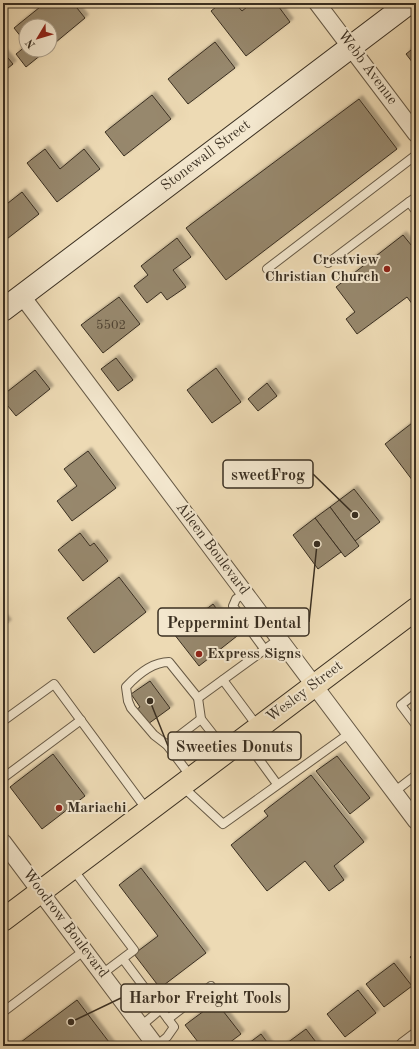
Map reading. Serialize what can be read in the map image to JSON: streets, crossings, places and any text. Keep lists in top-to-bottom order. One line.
{"streets":{"main road":["Wesley Street"],"street":["Webb Avenue","Stonewall Street","Aileen Boulevard","Woodrow Boulevard"]},"crossings":[["Webb Avenue","Stonewall Street"],["Stonewall Street","Aileen Boulevard"],["Aileen Boulevard","Wesley Street"],["Wesley Street","Woodrow Boulevard"]],"places":["Crestview Christian Church","sweetFrog","Peppermint Dental","Express Signs","Sweeties Donuts","Mariachi","Harbor Freight Tools"],"house_numbers":["5502"],"north":"bottom left"}
